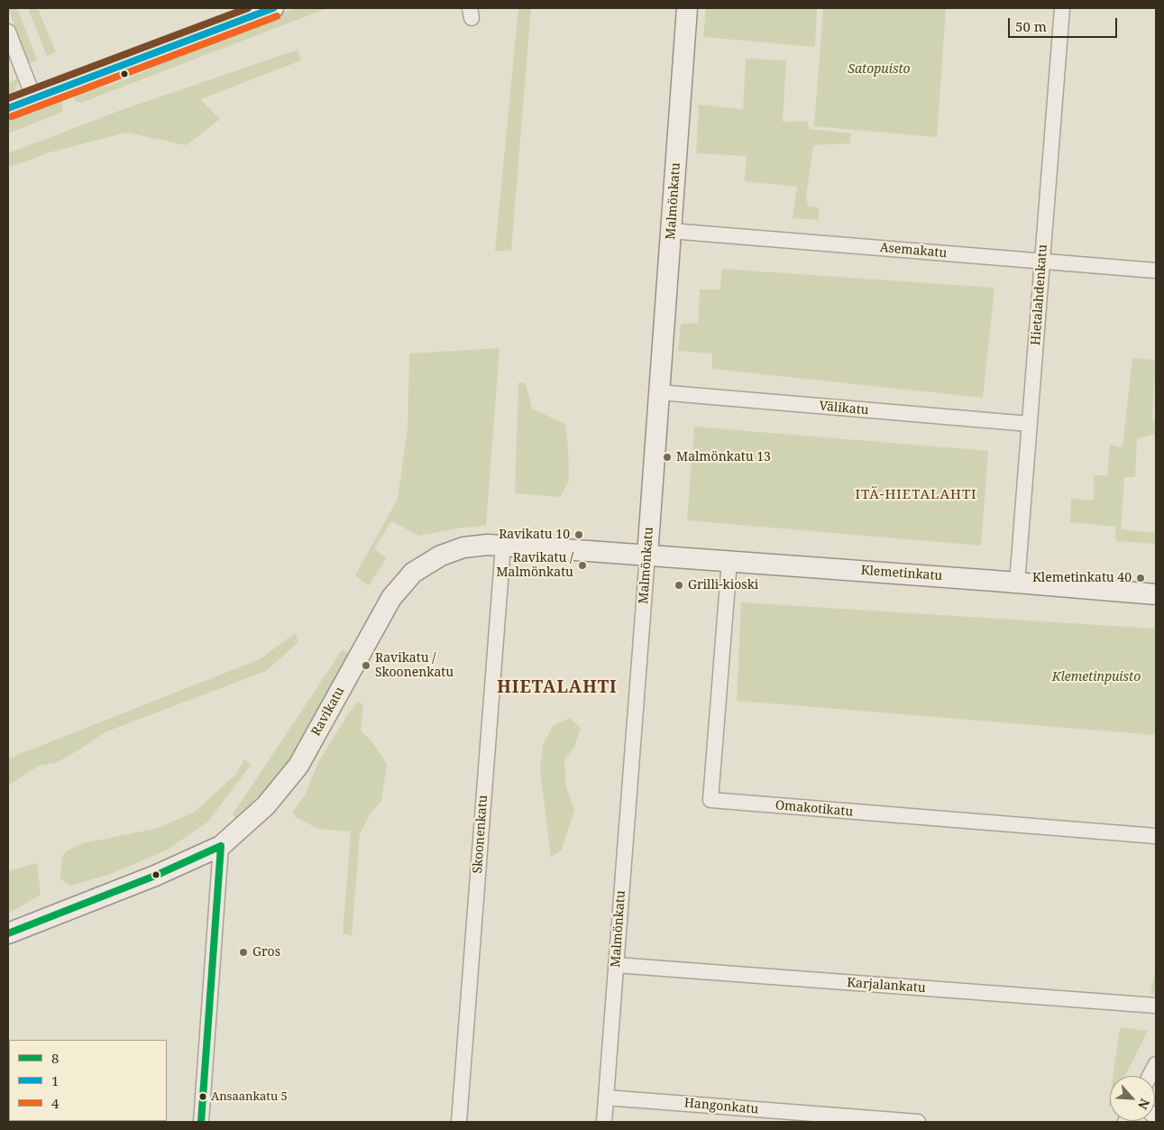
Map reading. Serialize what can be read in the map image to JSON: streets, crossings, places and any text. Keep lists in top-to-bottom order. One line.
{"streets":{"street":["Malmönkatu","Asemakatu","Hietalahdenkatu","Välikatu","Klemetinkatu","Ravikatu","Omakotikatu","Skoonenkatu","Karjalankatu","Hangonkatu"]},"crossings":[["Malmönkatu","Asemakatu"],["Malmönkatu","Välikatu"],["Malmönkatu","Klemetinkatu"],["Malmönkatu","Ravikatu"],["Malmönkatu","Karjalankatu"],["Malmönkatu","Hangonkatu"],["Asemakatu","Hietalahdenkatu"],["Hietalahdenkatu","Välikatu"],["Hietalahdenkatu","Klemetinkatu"],["Klemetinkatu","Ravikatu"],["Klemetinkatu","Omakotikatu"],["Ravikatu","Skoonenkatu"]],"districts":["ITÄ-HIETALAHTI","HIETALAHTI"],"parks":["Satopuisto","Klemetinpuisto"],"places":["Malmönkatu 13","Ravikatu 10","Ravikatu / Malmönkatu","Klemetinkatu 40","Grilli-kioski","Ravikatu / Skoonenkatu","Gros","Ansaankatu 5"],"lines":["transit line 1","transit line 4","transit line 8"],"legend":["8","1","4"],"scale_bar":"50 m","north":"bottom right"}
